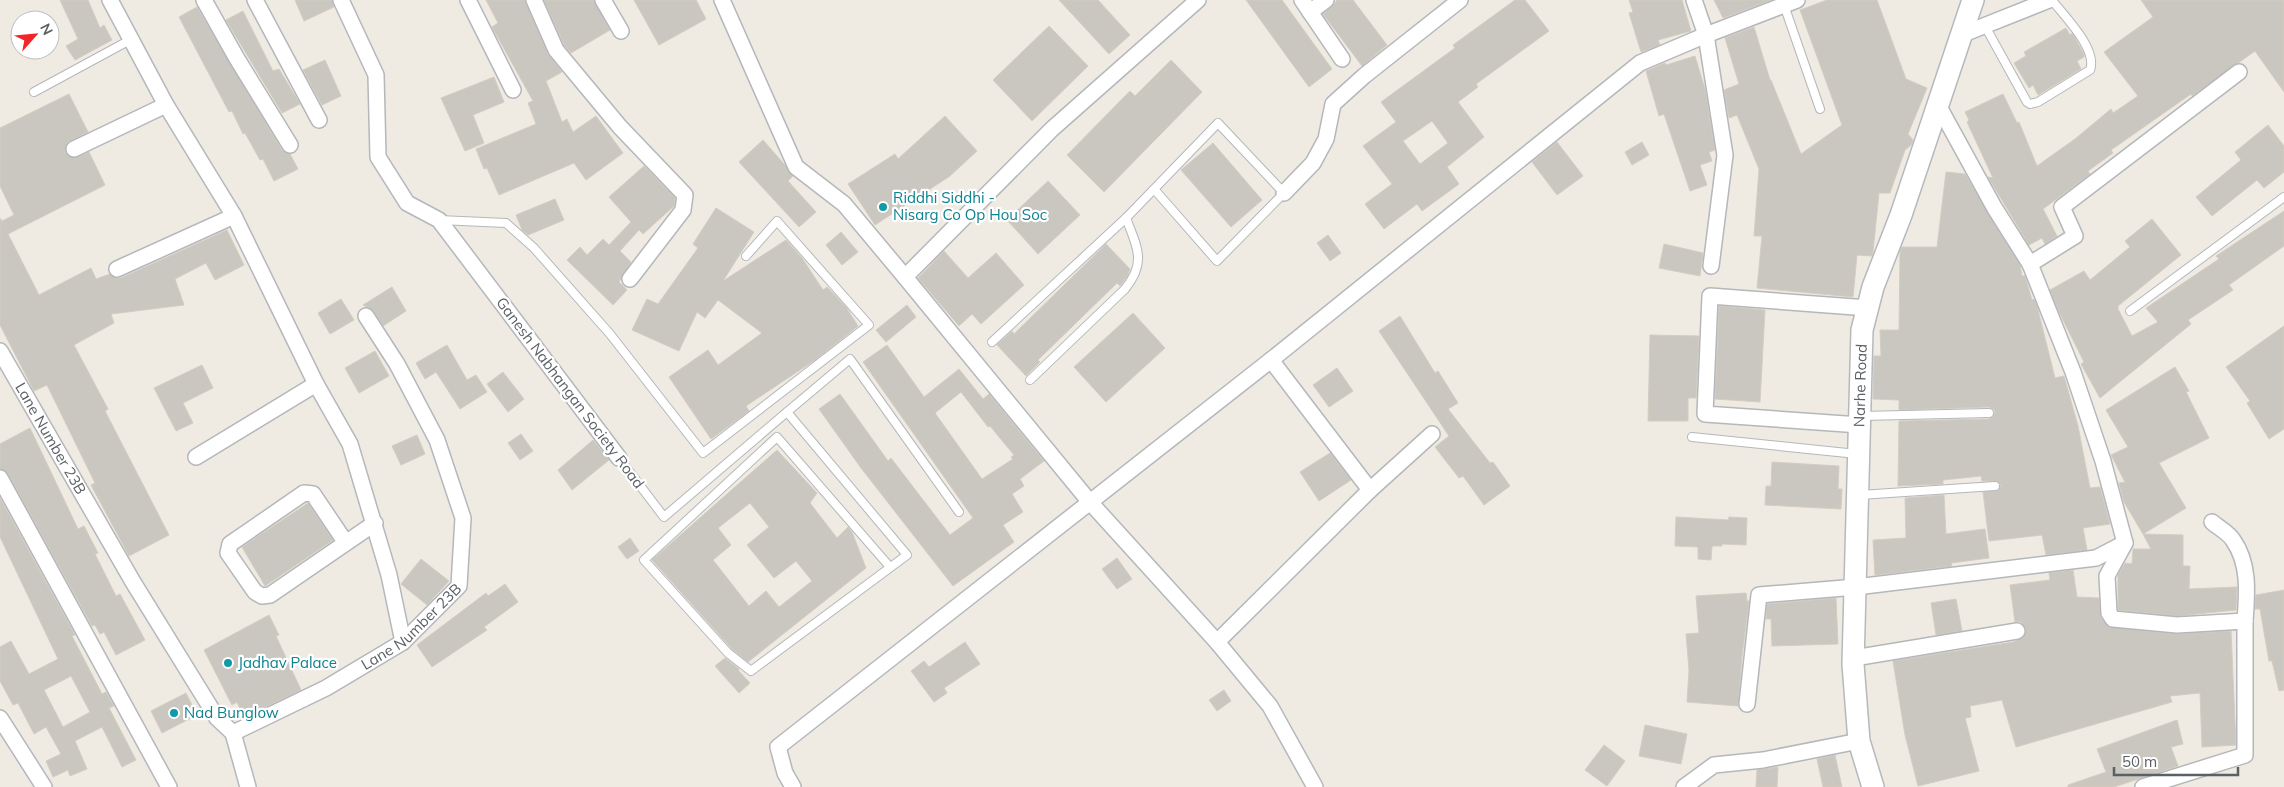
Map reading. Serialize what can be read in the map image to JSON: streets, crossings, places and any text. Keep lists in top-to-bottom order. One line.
{"streets":{"street":["Narhe Road","Ganesh Nabhangan Society Road","Lane Number 23B"]},"places":["Riddhi Siddhi - Nisarg Co Op Hou Soc","Jadhav Palace","Nad Bunglow"],"scale_bar":"50 m","north":"top right"}
